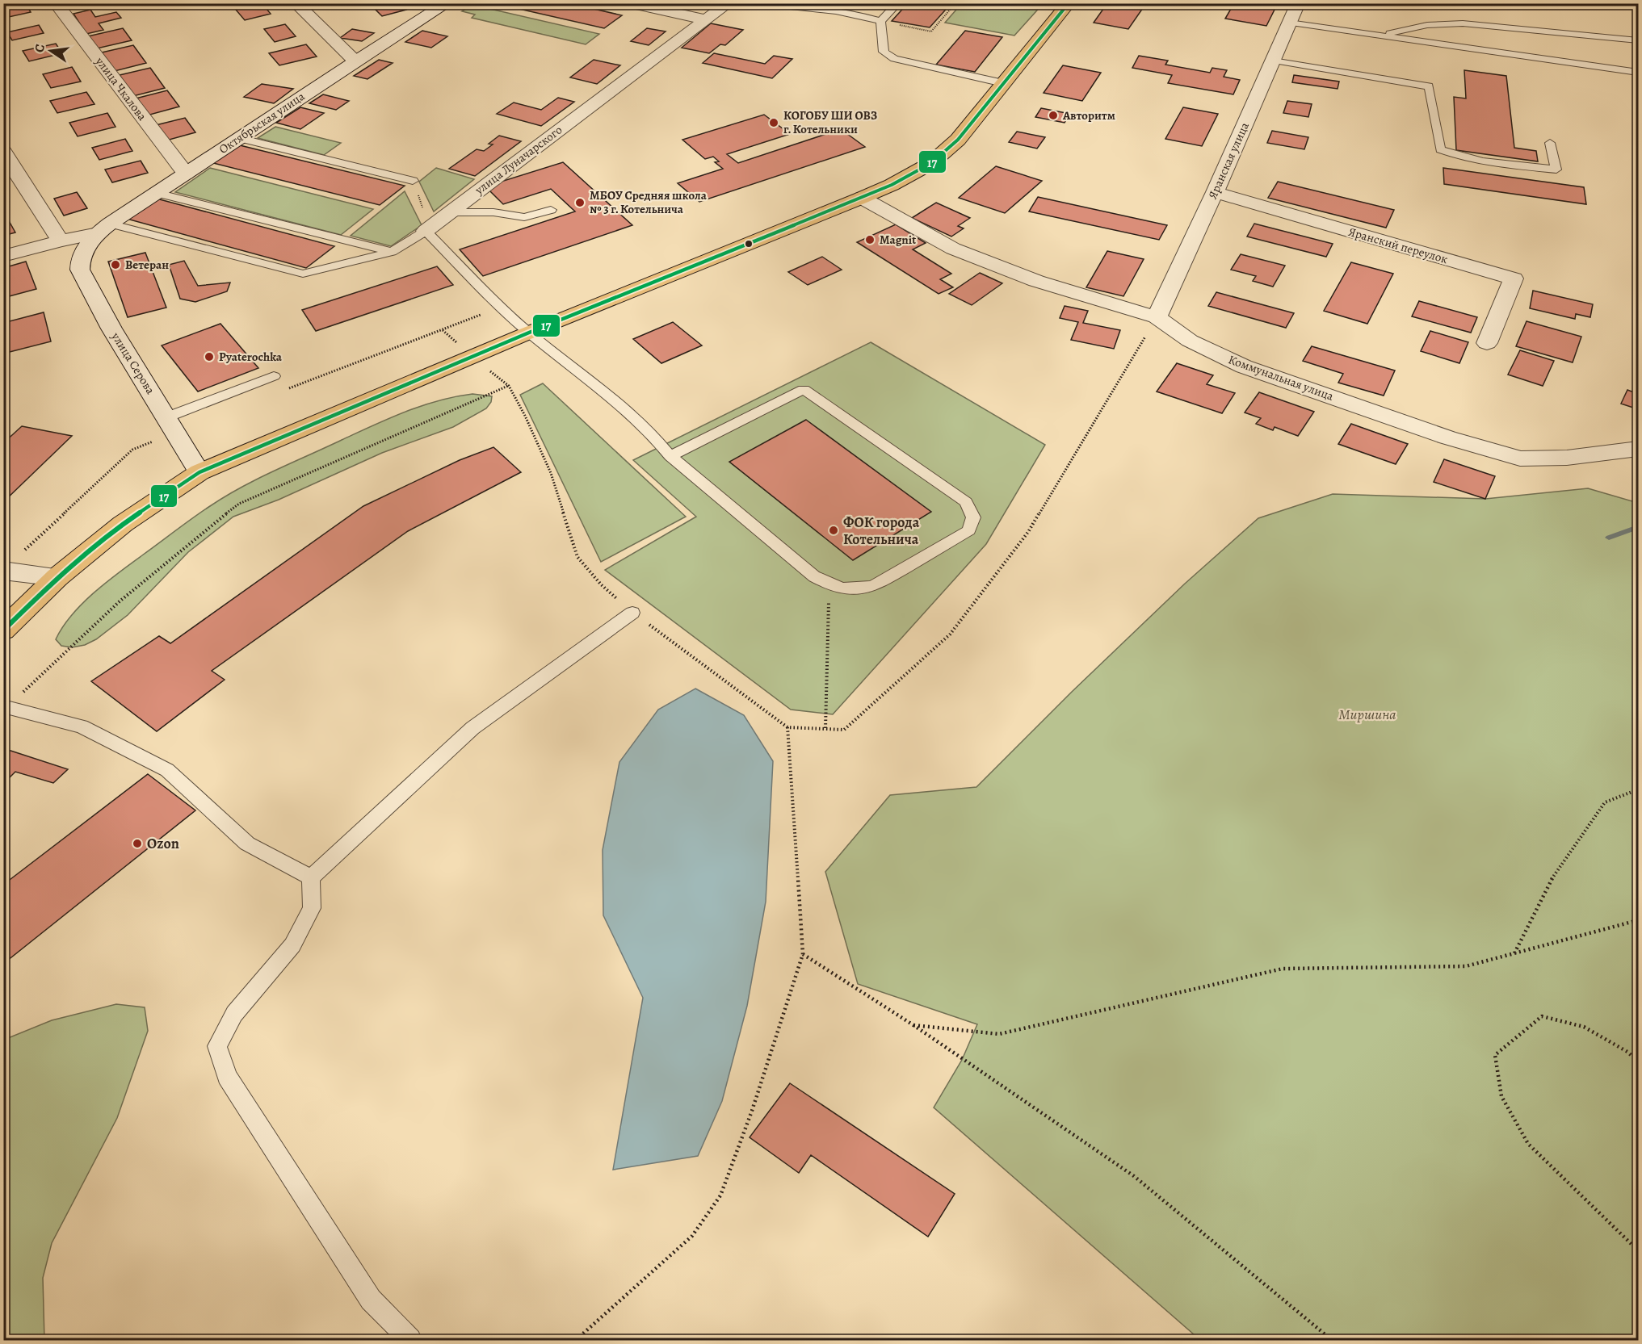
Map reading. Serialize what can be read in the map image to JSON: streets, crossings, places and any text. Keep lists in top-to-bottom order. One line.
{"streets":{"street":["улица Чкалова","Октябрьская улица","улица Луначарского","Яранская улица","Яранский переулок","улица Серова","Коммунальная улица"]},"crossings":[["улица Чкалова","Октябрьская улица"],["Октябрьская улица","улица Серова"],["Яранская улица","Яранский переулок"],["Яранская улица","Коммунальная улица"]],"parks":["Миршина"],"places":["Авторитм","КОГОБУ ШИ ОВЗ г. Котельники","МБОУ Средняя школа № 3 г. Котельнича","Magnit","Ветеран","Pyaterochka","ФОК города Котельнича","Ozon"],"lines":["transit line 17"],"north":"left"}
